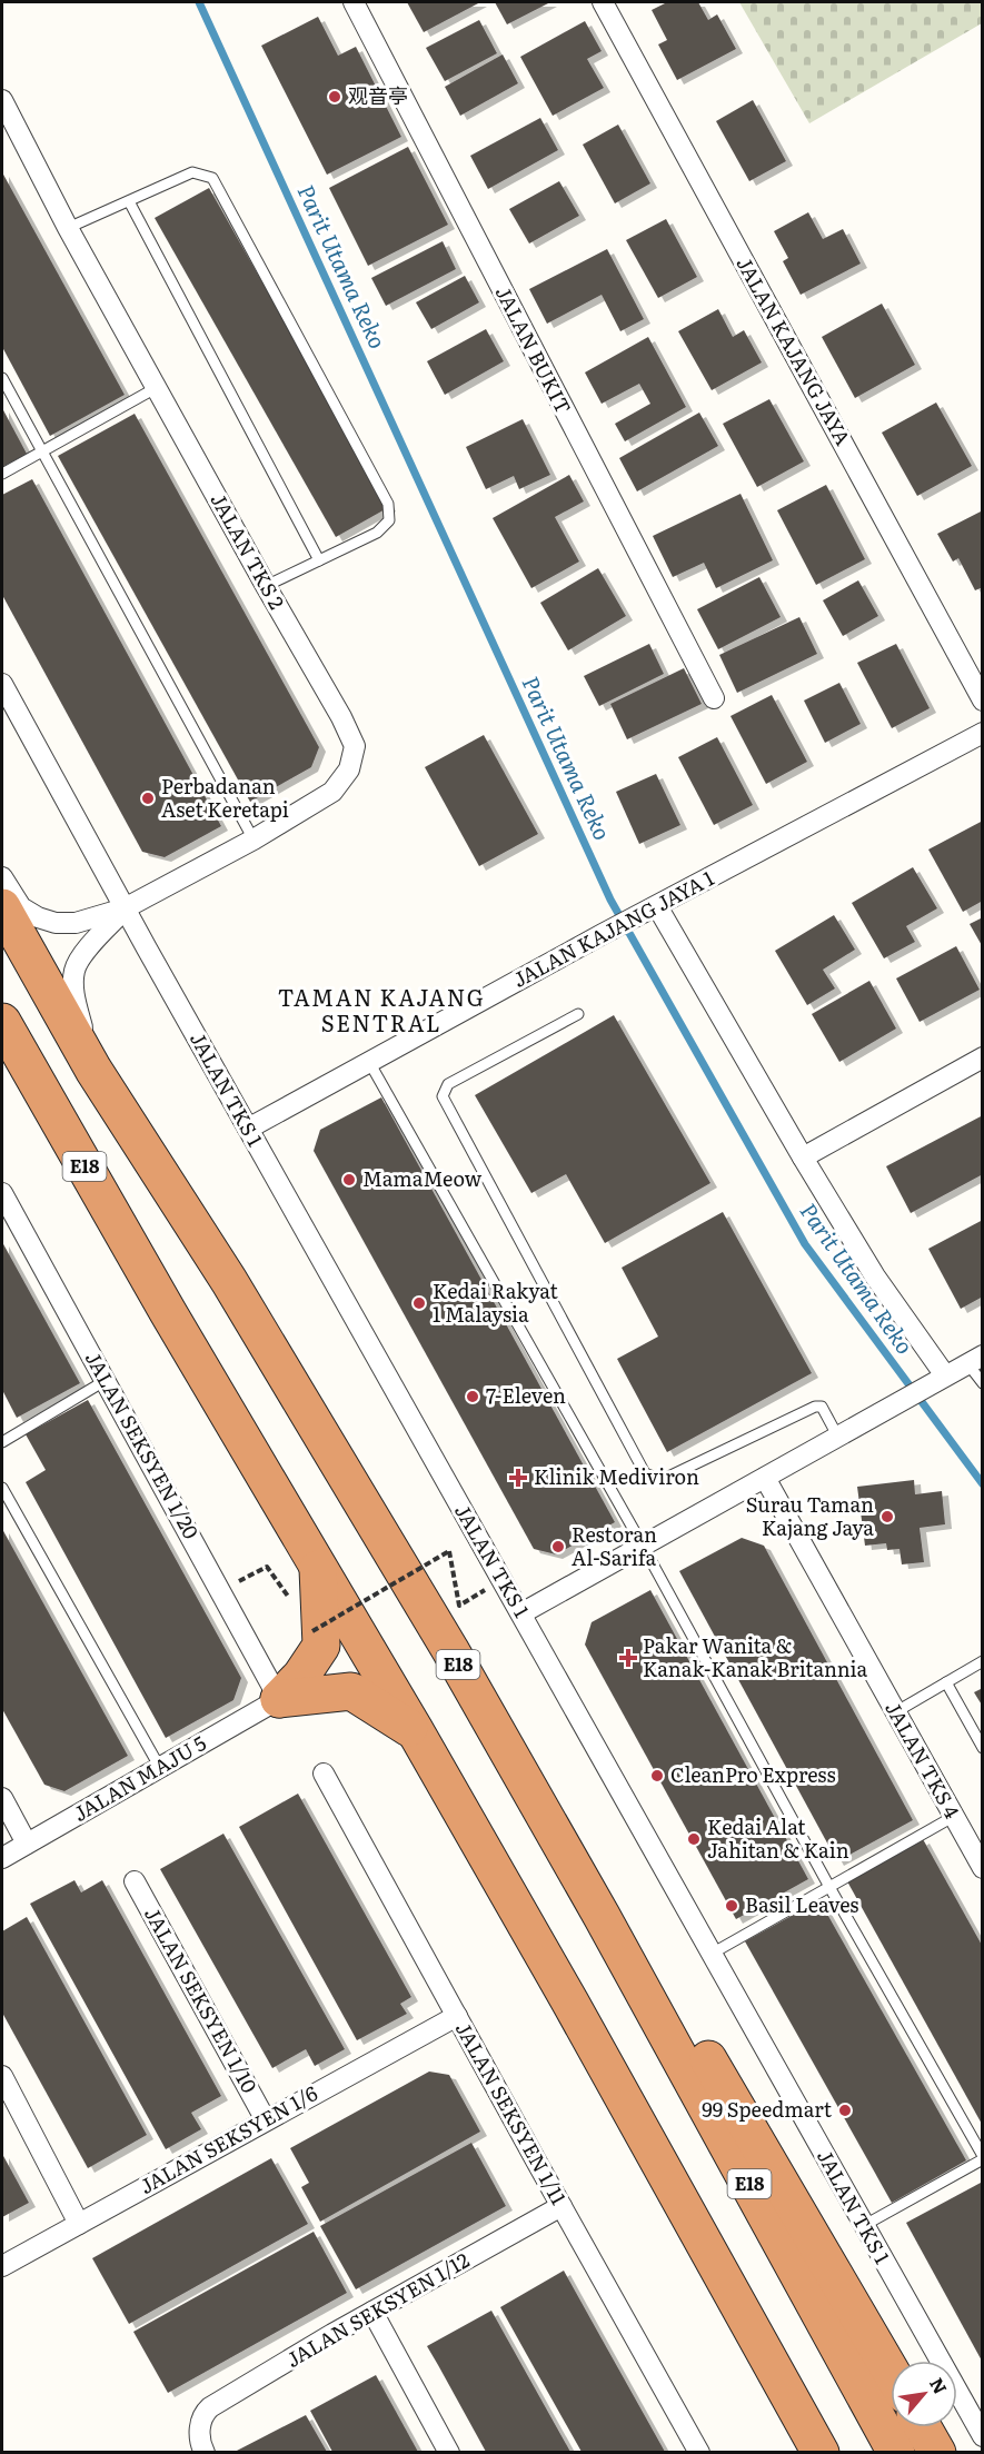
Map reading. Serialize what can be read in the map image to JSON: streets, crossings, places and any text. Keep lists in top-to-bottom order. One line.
{"streets":{"highway":["E18"],"street":["JALAN BUKIT","JALAN KAJANG JAYA","JALAN TKS 2","JALAN KAJANG JAYA 1","JALAN TKS 1","JALAN SEKSYEN 1/20","JALAN TKS 4","JALAN MAJU 5","JALAN SEKSYEN 1/10","JALAN SEKSYEN 1/11","JALAN SEKSYEN 1/6","JALAN SEKSYEN 1/12"]},"crossings":[["JALAN TKS 2","JALAN TKS 1"],["JALAN TKS 2","E18"],["JALAN KAJANG JAYA 1","JALAN TKS 1"],["JALAN SEKSYEN 1/20","JALAN MAJU 5"],["JALAN SEKSYEN 1/10","JALAN SEKSYEN 1/6"],["JALAN SEKSYEN 1/11","JALAN SEKSYEN 1/6"],["JALAN SEKSYEN 1/11","JALAN SEKSYEN 1/12"]],"districts":["TAMAN KAJANG SENTRAL"],"water":["Parit Utama Reko"],"places":{"other":["观音亭","Perbadanan Aset Keretapi","MamaMeow","Kedai Rakyat 1 Malaysia","7-Eleven","Surau Taman Kajang Jaya","Restoran Al-Sarifa","CleanPro Express","Kedai Alat Jahitan & Kain","Basil Leaves","99 Speedmart"],"health":["Klinik Mediviron","Pakar Wanita & Kanak-Kanak Britannia"]},"north":"top right"}
